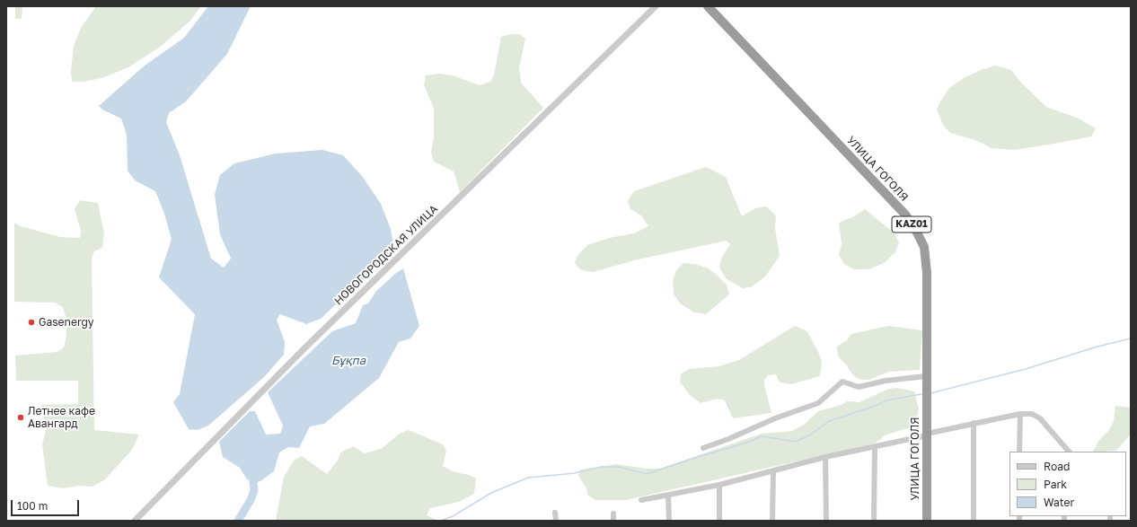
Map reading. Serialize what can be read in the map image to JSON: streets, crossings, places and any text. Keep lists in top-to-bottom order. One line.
{"streets":{"highway":["УЛИЦА ГОГОЛЯ","KАZ01"],"street":["НОВОГОРОДСКАЯ УЛИЦА"]},"water":["Бұқпа"],"places":["Gasenergy","Летнее кафе Авангард"],"legend":["Road","Park","Water"],"scale_bar":"100 m"}
